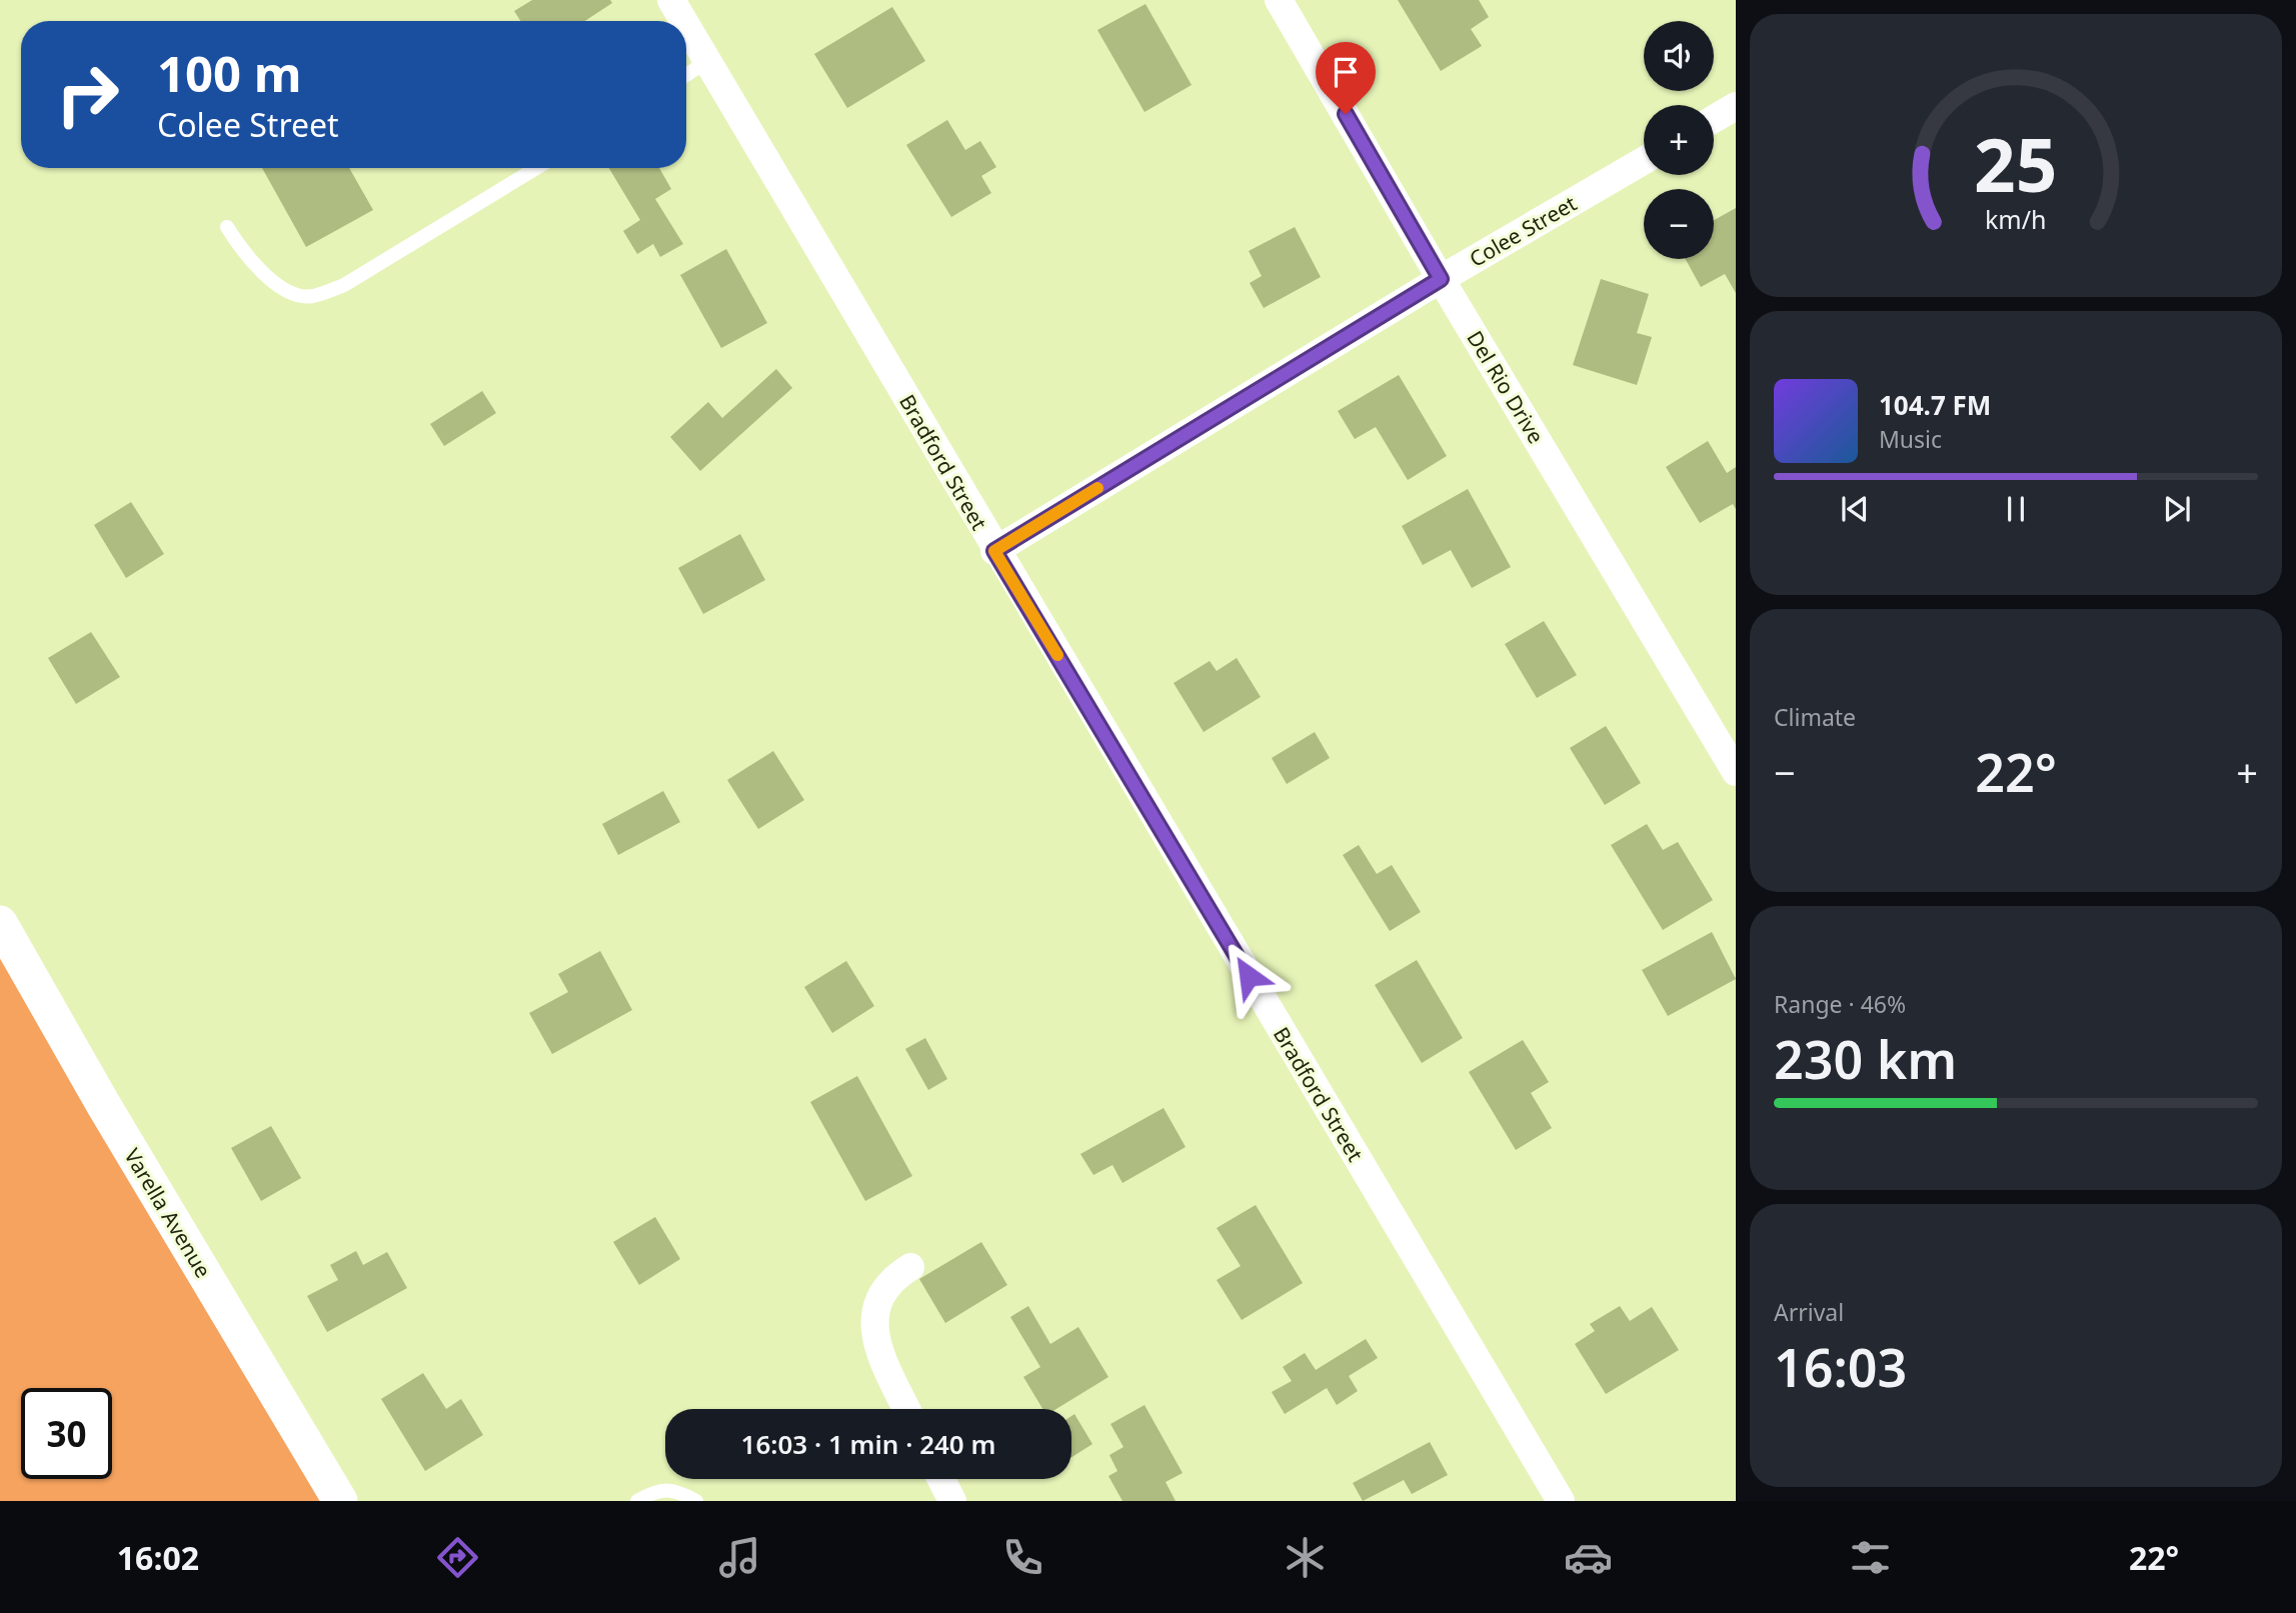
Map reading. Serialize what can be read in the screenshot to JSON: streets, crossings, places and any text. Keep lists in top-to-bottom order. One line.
{"streets":{"street":["Colee Street","Del Rio Drive","Bradford Street","Varella Avenue"]},"crossings":[["Colee Street","Del Rio Drive"],["Colee Street","Bradford Street"]],"page":{"map_buttons":["+","−"],"turn":["100 m","Colee Street"],"song":["104.7 FM","Music"],"tile":["Climate",["Range · 46%","230 km"],["Arrival","16:03"]],"heat":["−","22°","+"],"limit":"30","trip":"16:03 · 1 min · 240 m","tabs":["16:02","22°"],"gauge":["25","km/h"]}}
